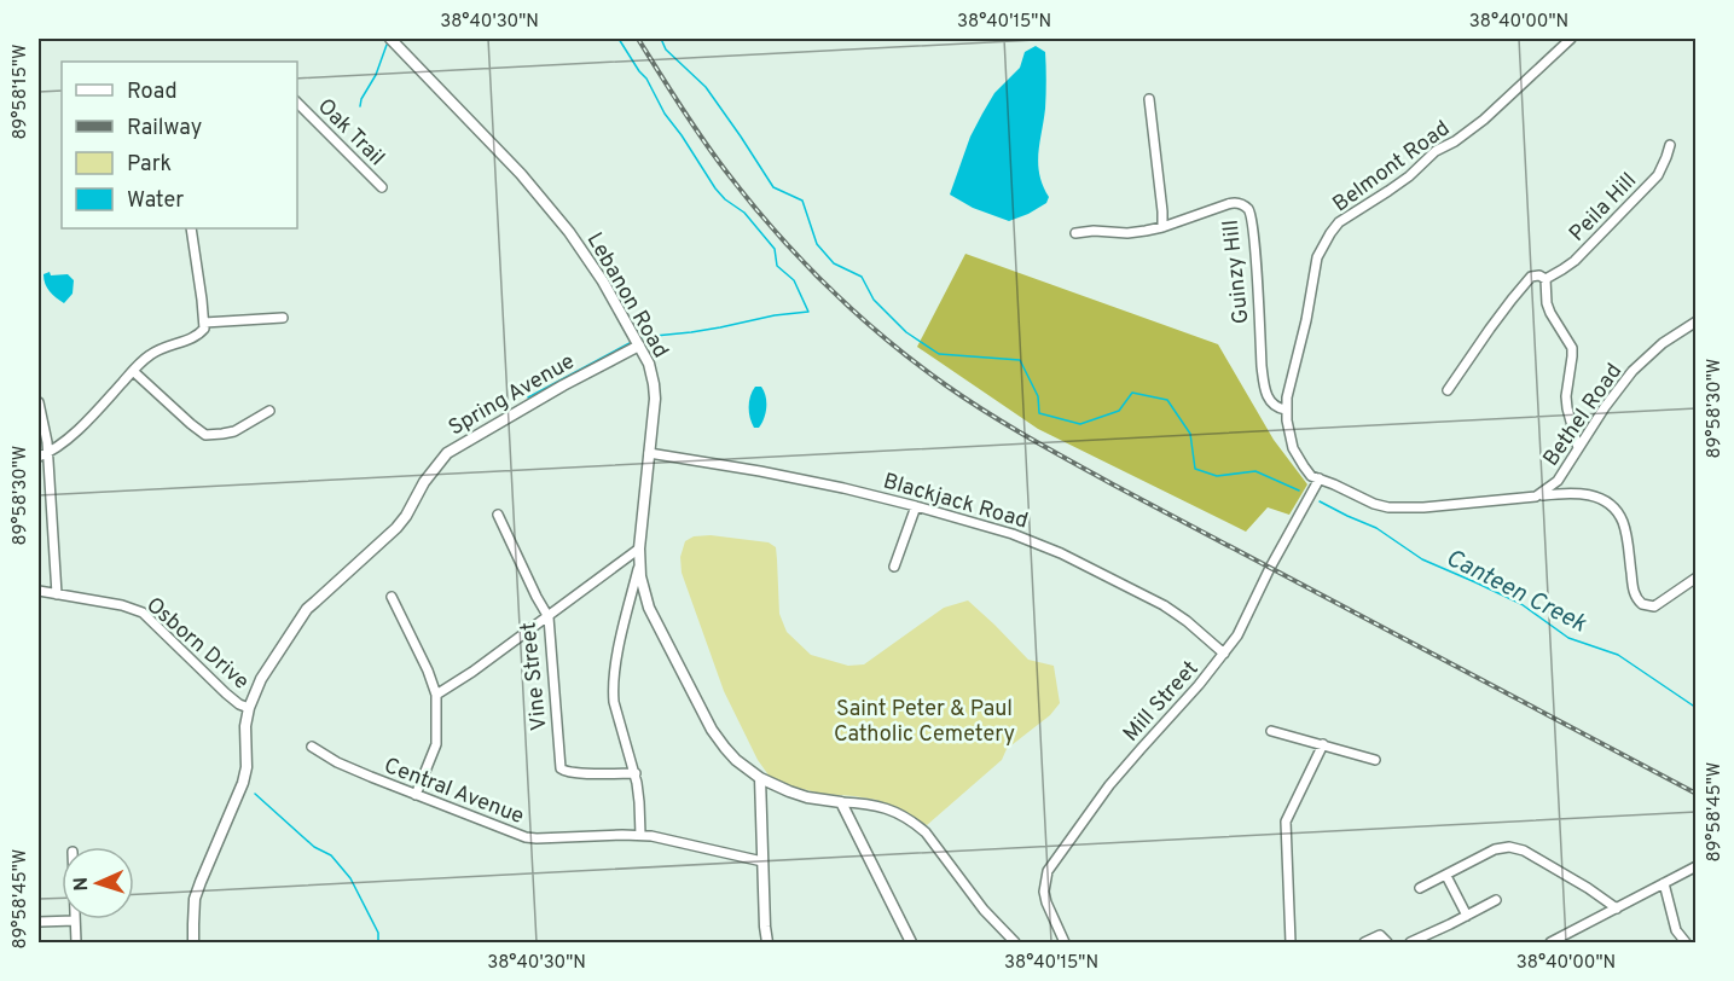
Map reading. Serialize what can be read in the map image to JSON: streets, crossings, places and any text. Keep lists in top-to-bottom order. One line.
{"streets":{"street":["Oak Trail","Belmont Road","Peila Hill","Guinzy Hill","Lebanon Road","Spring Avenue","Bethel Road","Blackjack Road","Osborn Drive","Vine Street","Mill Street","Central Avenue"]},"crossings":[["Belmont Road","Guinzy Hill"],["Belmont Road","Mill Street"],["Lebanon Road","Spring Avenue"],["Lebanon Road","Blackjack Road"],["Spring Avenue","Osborn Drive"],["Blackjack Road","Mill Street"]],"water":["Canteen Creek"],"parks":["Saint Peter & Paul Catholic Cemetery"],"legend":["Road","Railway","Park","Water"],"north":"left","coordinates":["38°40'30\"N","38°40'15\"N","38°40'00\"N","89°58'15\"W","89°58'30\"W","89°58'45\"W"]}
